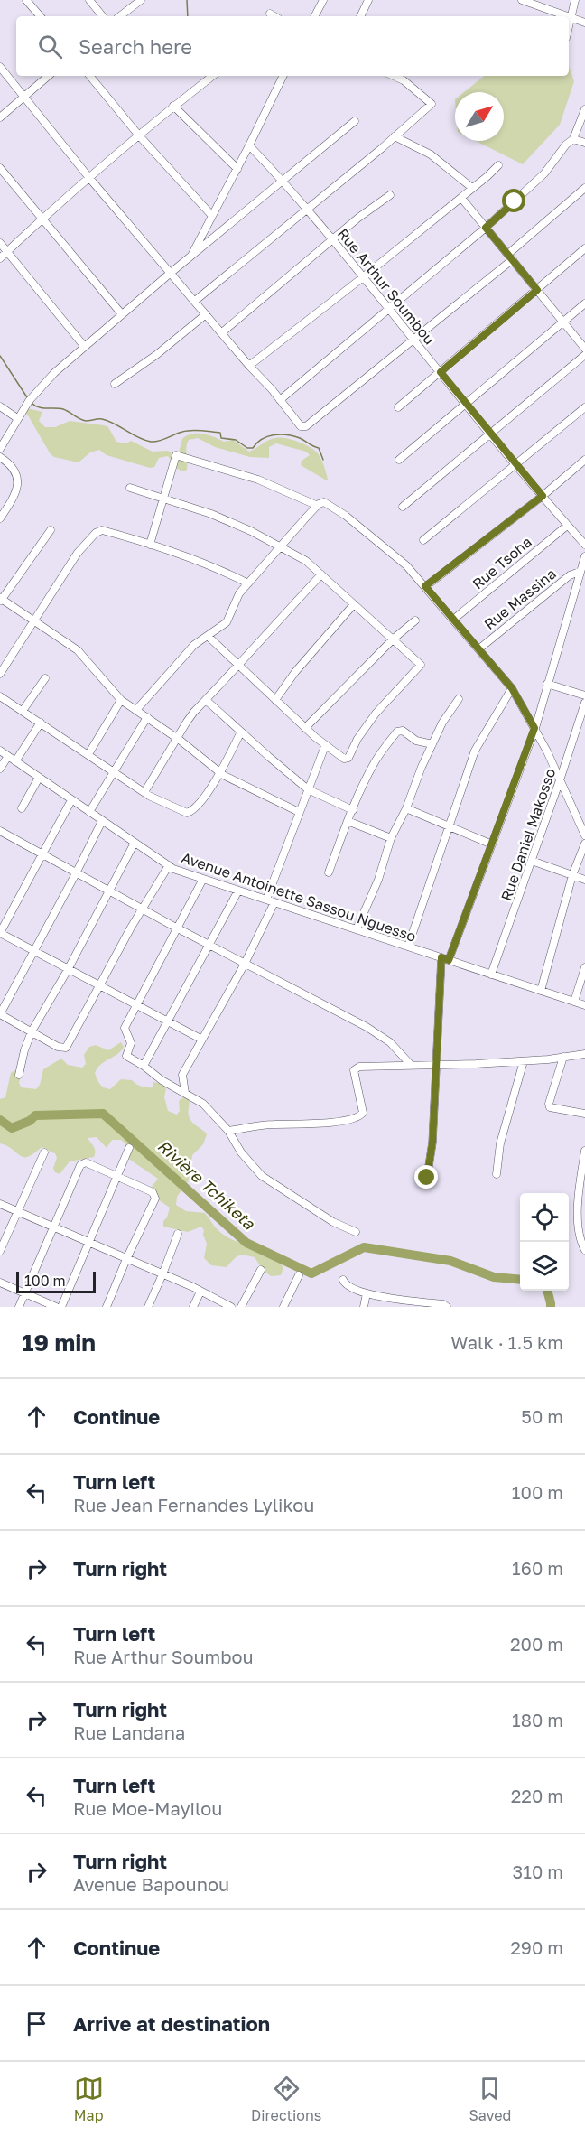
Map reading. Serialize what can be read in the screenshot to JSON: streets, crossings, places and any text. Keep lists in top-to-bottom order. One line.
{"streets":{"street":["Rue Arthur Soumbou","Rue Tsoha","Rue Massina","Rue Daniel Makosso","Avenue Antoinette Sassou Nguesso"]},"crossings":[["Rue Arthur Soumbou","Rue Tsoha"],["Rue Daniel Makosso","Avenue Antoinette Sassou Nguesso"]],"water":["Rivière Tchiketa"],"scale_bar":"100 m","north":"top right","page":{"search":"Search here","scale":"100 m","heading":["19 min","Walk · 1.5 km"],"list":[["Continue","50 m"],["Turn left","Rue Jean Fernandes Lylikou","100 m"],["Turn right","160 m"],["Turn left","Rue Arthur Soumbou","200 m"],["Turn right","Rue Landana","180 m"],["Turn left","Rue Moe-Mayilou","220 m"],["Turn right","Avenue Bapounou","310 m"],["Continue","290 m"],"Arrive at destination"],"nav":["Map","Directions","Saved"]}}
